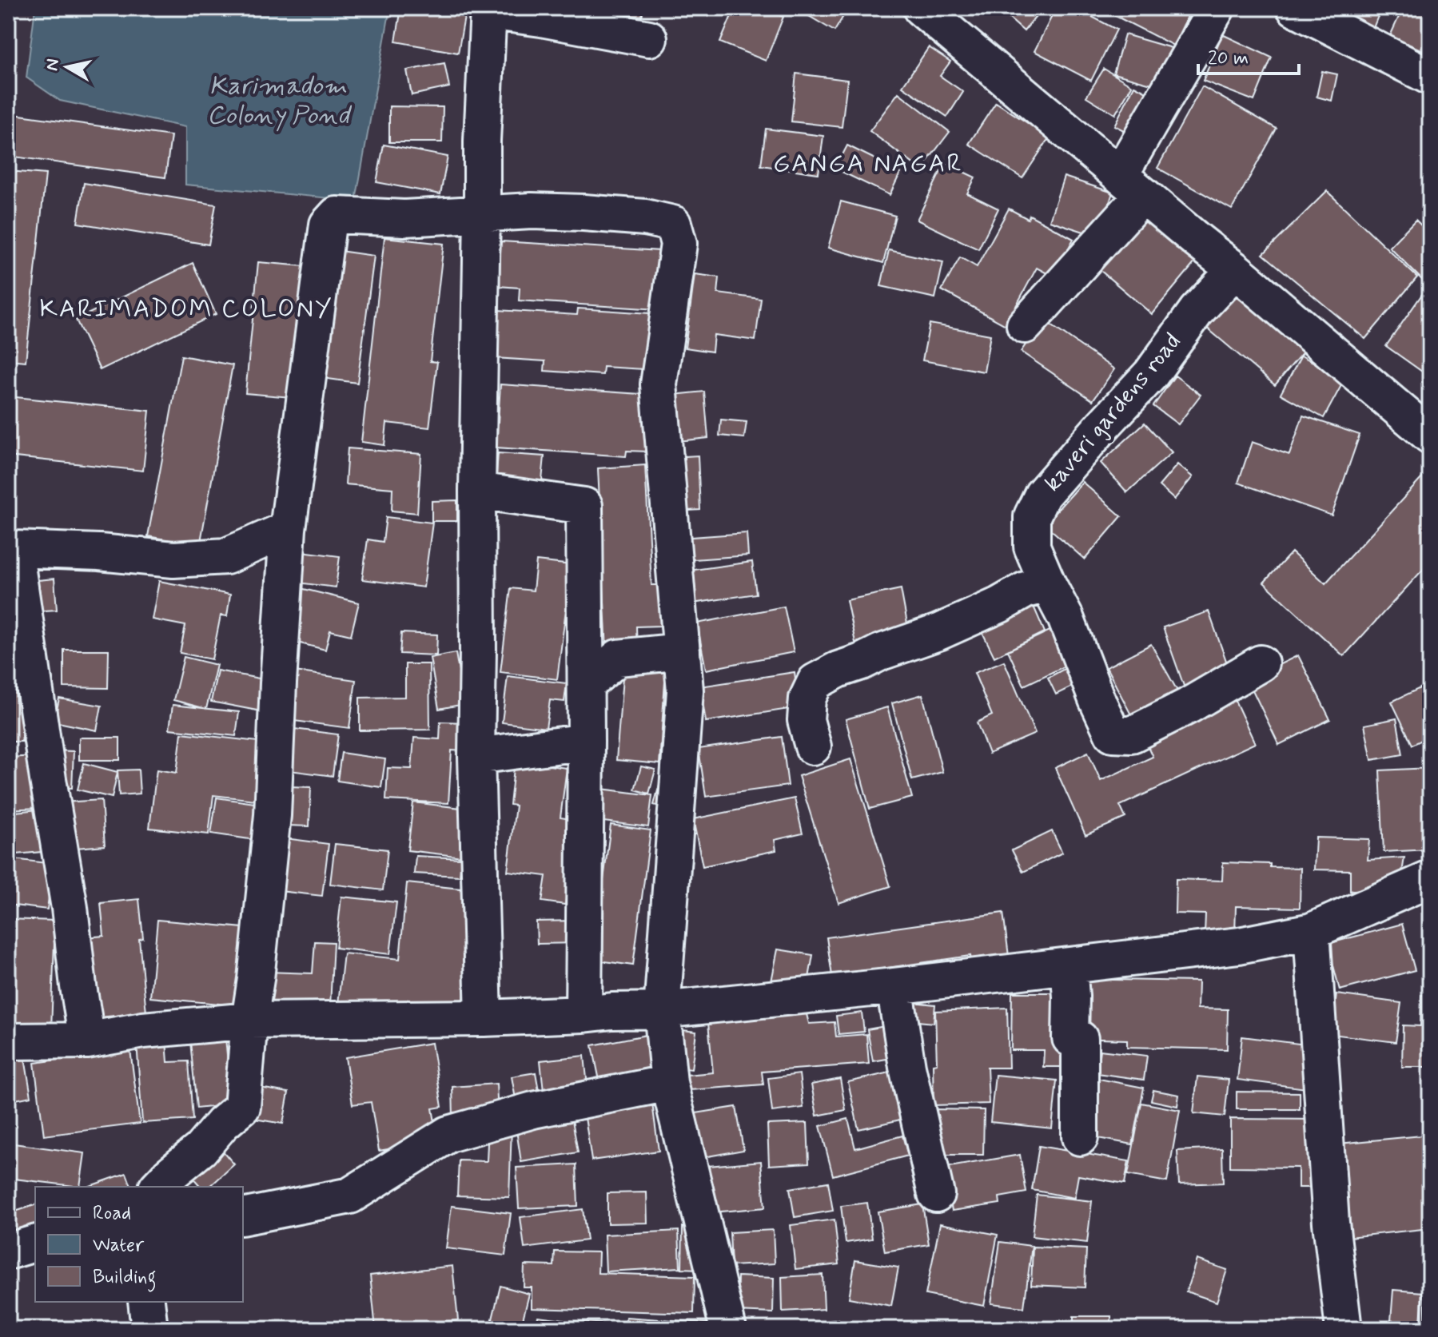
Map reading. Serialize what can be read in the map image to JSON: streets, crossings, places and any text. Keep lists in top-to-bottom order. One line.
{"streets":{"street":["kaveri gardens road"]},"districts":["GANGA NAGAR","KARIMADOM COLONY"],"water":["Karimadom Colony Pond"],"legend":["Road","Water","Building"],"scale_bar":"20 m","north":"left"}
